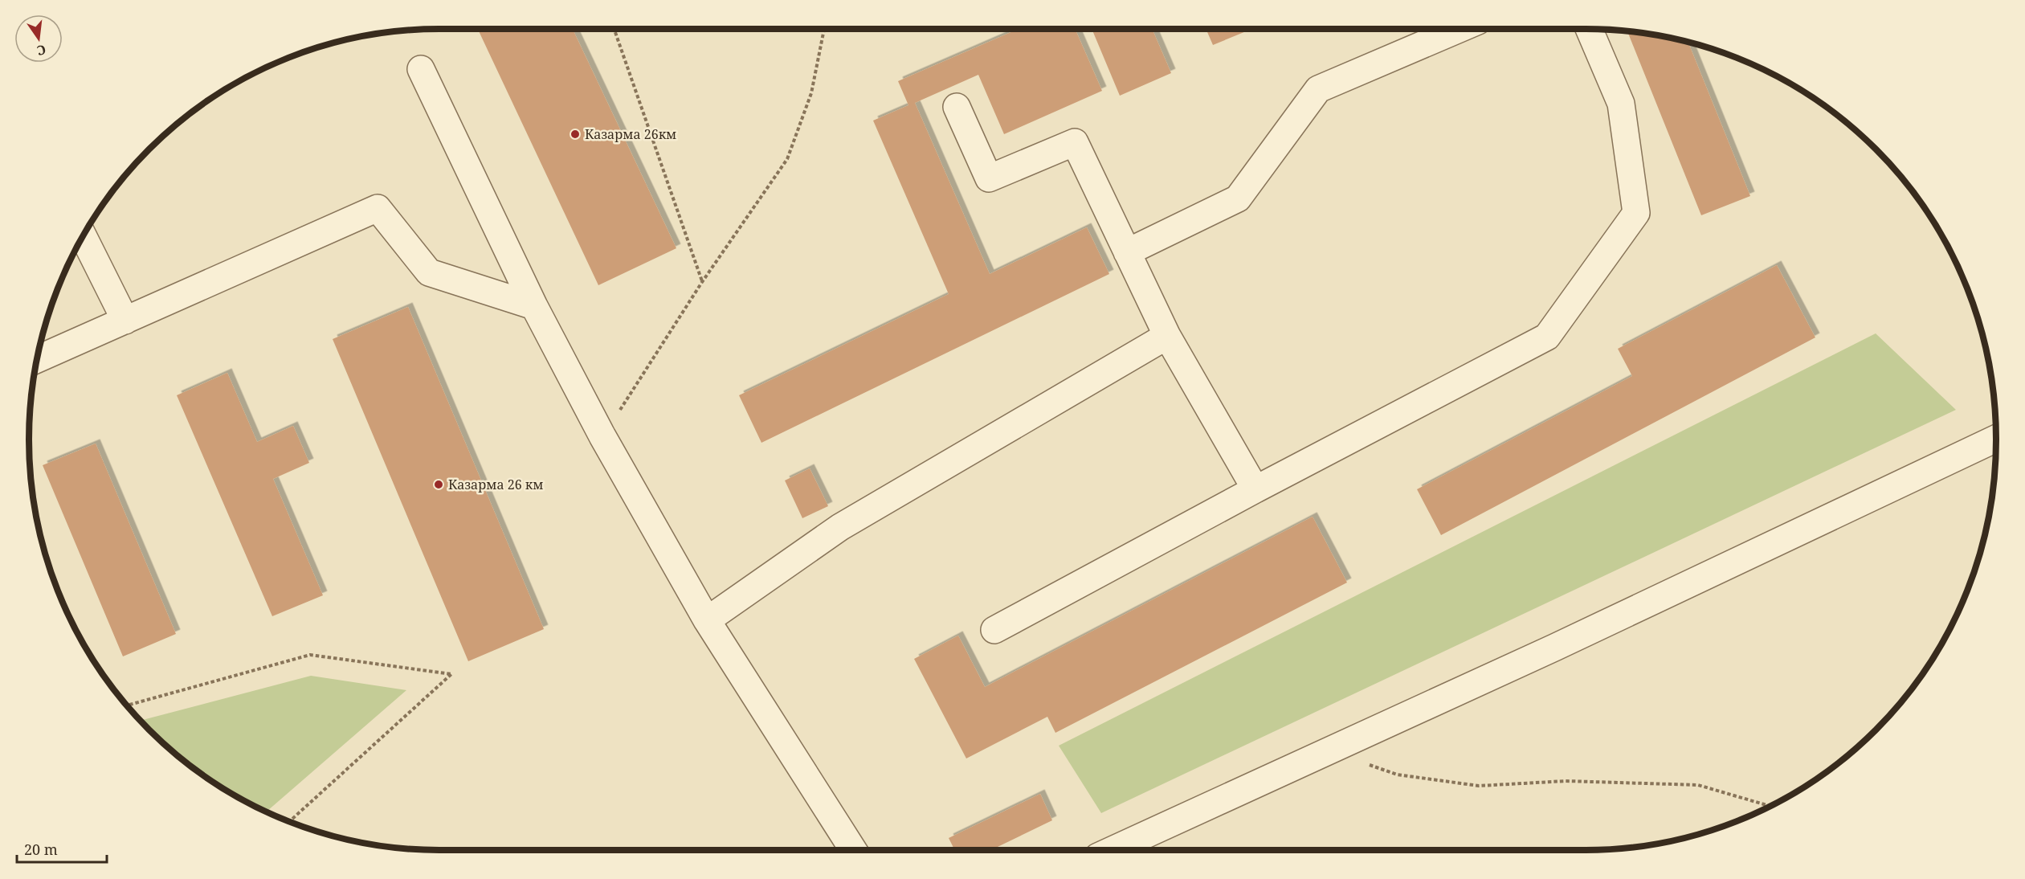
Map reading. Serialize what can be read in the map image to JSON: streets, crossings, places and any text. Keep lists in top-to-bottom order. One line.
{"places":["Казарма 26км","Казарма 26 км"],"scale_bar":"20 m","north":"bottom"}
